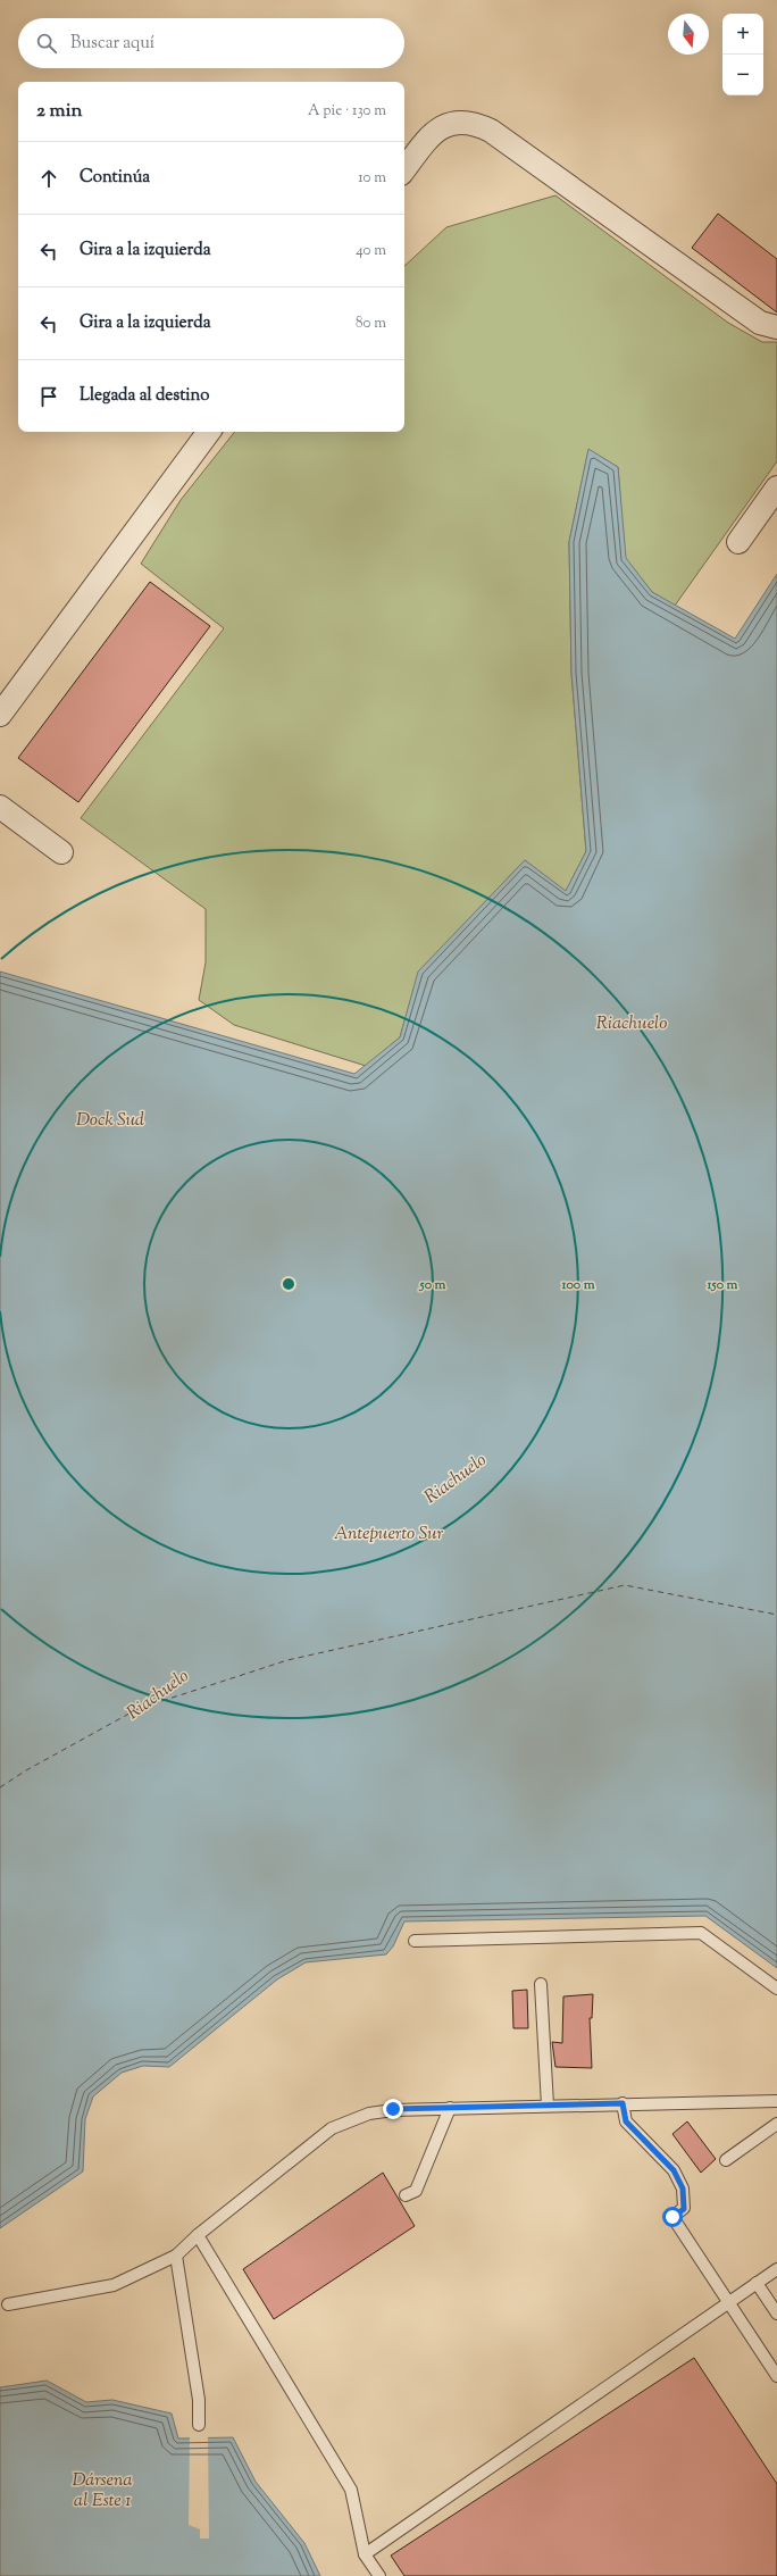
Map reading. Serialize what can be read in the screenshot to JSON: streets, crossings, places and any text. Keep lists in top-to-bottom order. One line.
{"water":["Riachuelo","Dock Sud","Antepuerto Sur","Dársena al Este 1"],"north":"bottom","page":{"map_buttons":["+","−"],"search":"Buscar aquí","heading":["2 min","A pie · 130 m"],"list":[["Continúa","10 m"],["Gira a la izquierda","40 m"],["Gira a la izquierda","80 m"],"Llegada al destino"]},"rings":["50 m","100 m","150 m"]}
